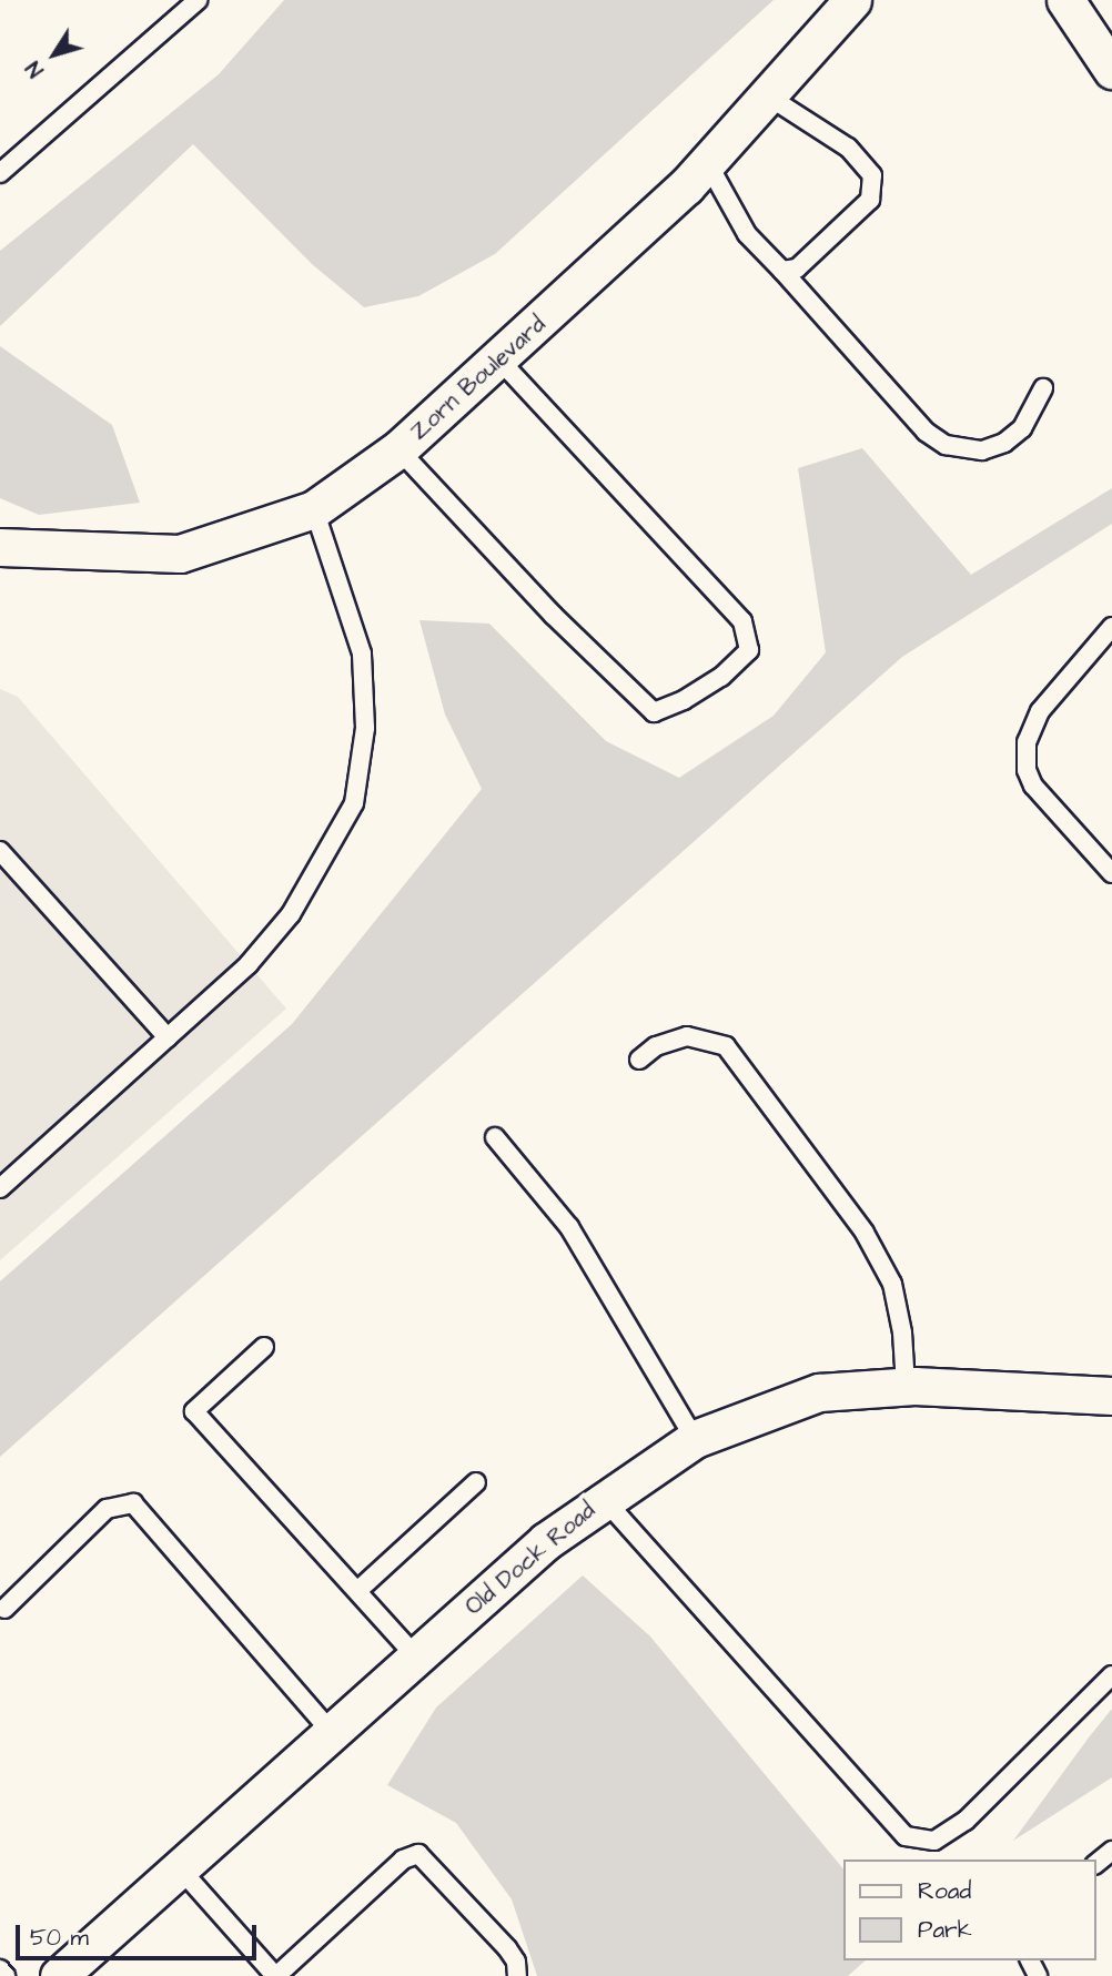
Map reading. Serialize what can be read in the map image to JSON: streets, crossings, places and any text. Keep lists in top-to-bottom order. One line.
{"streets":{"street":["Zorn Boulevard","Old Dock Road"]},"legend":["Road","Park"],"scale_bar":"50 m","north":"bottom left"}
